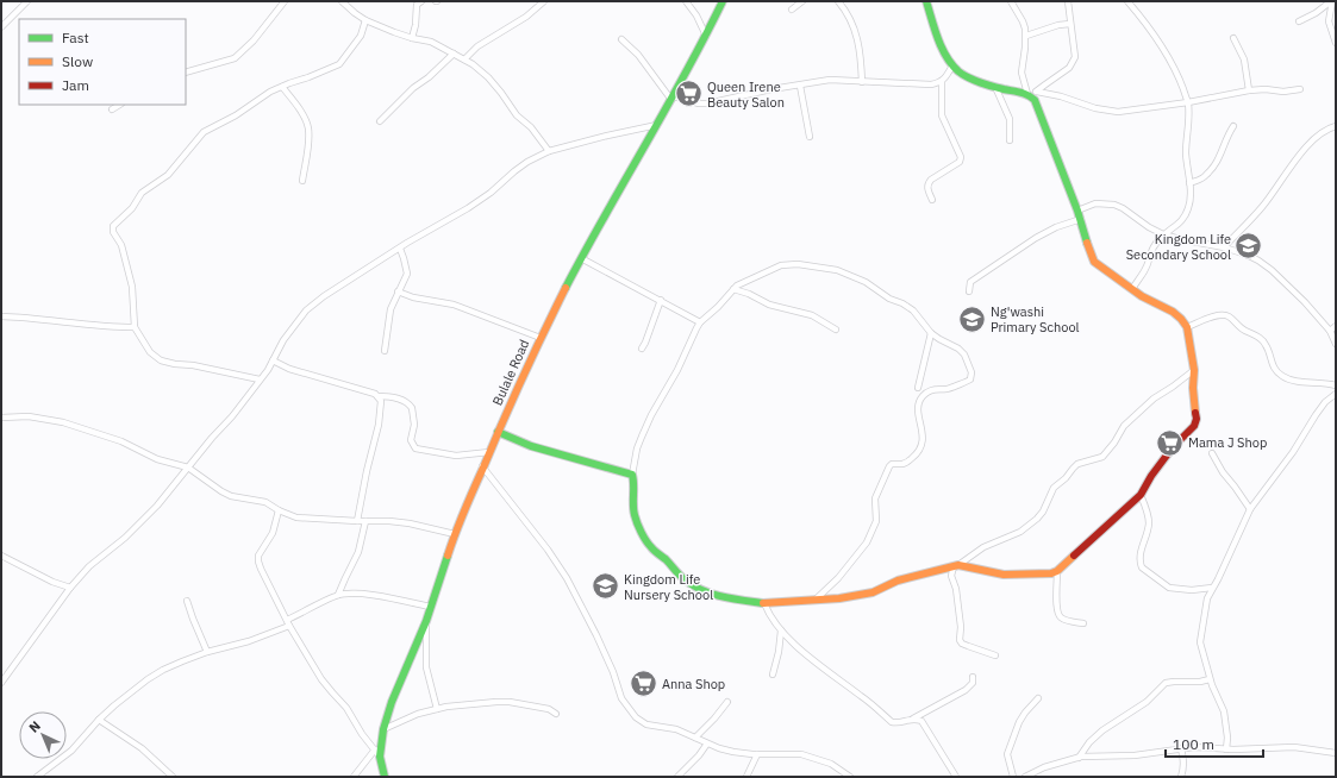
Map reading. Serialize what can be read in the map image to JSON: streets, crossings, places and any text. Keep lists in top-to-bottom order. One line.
{"streets":{"street":["Bulale Road"]},"places":{"supermarket":["Queen Irene Beauty Salon","Mama J Shop","Anna Shop"],"school or university":["Kingdom Life Secondary School","Ng'washi Primary School","Kingdom Life Nursery School"]},"legend":["Fast","Slow","Jam"],"scale_bar":"100 m","north":"top left"}
